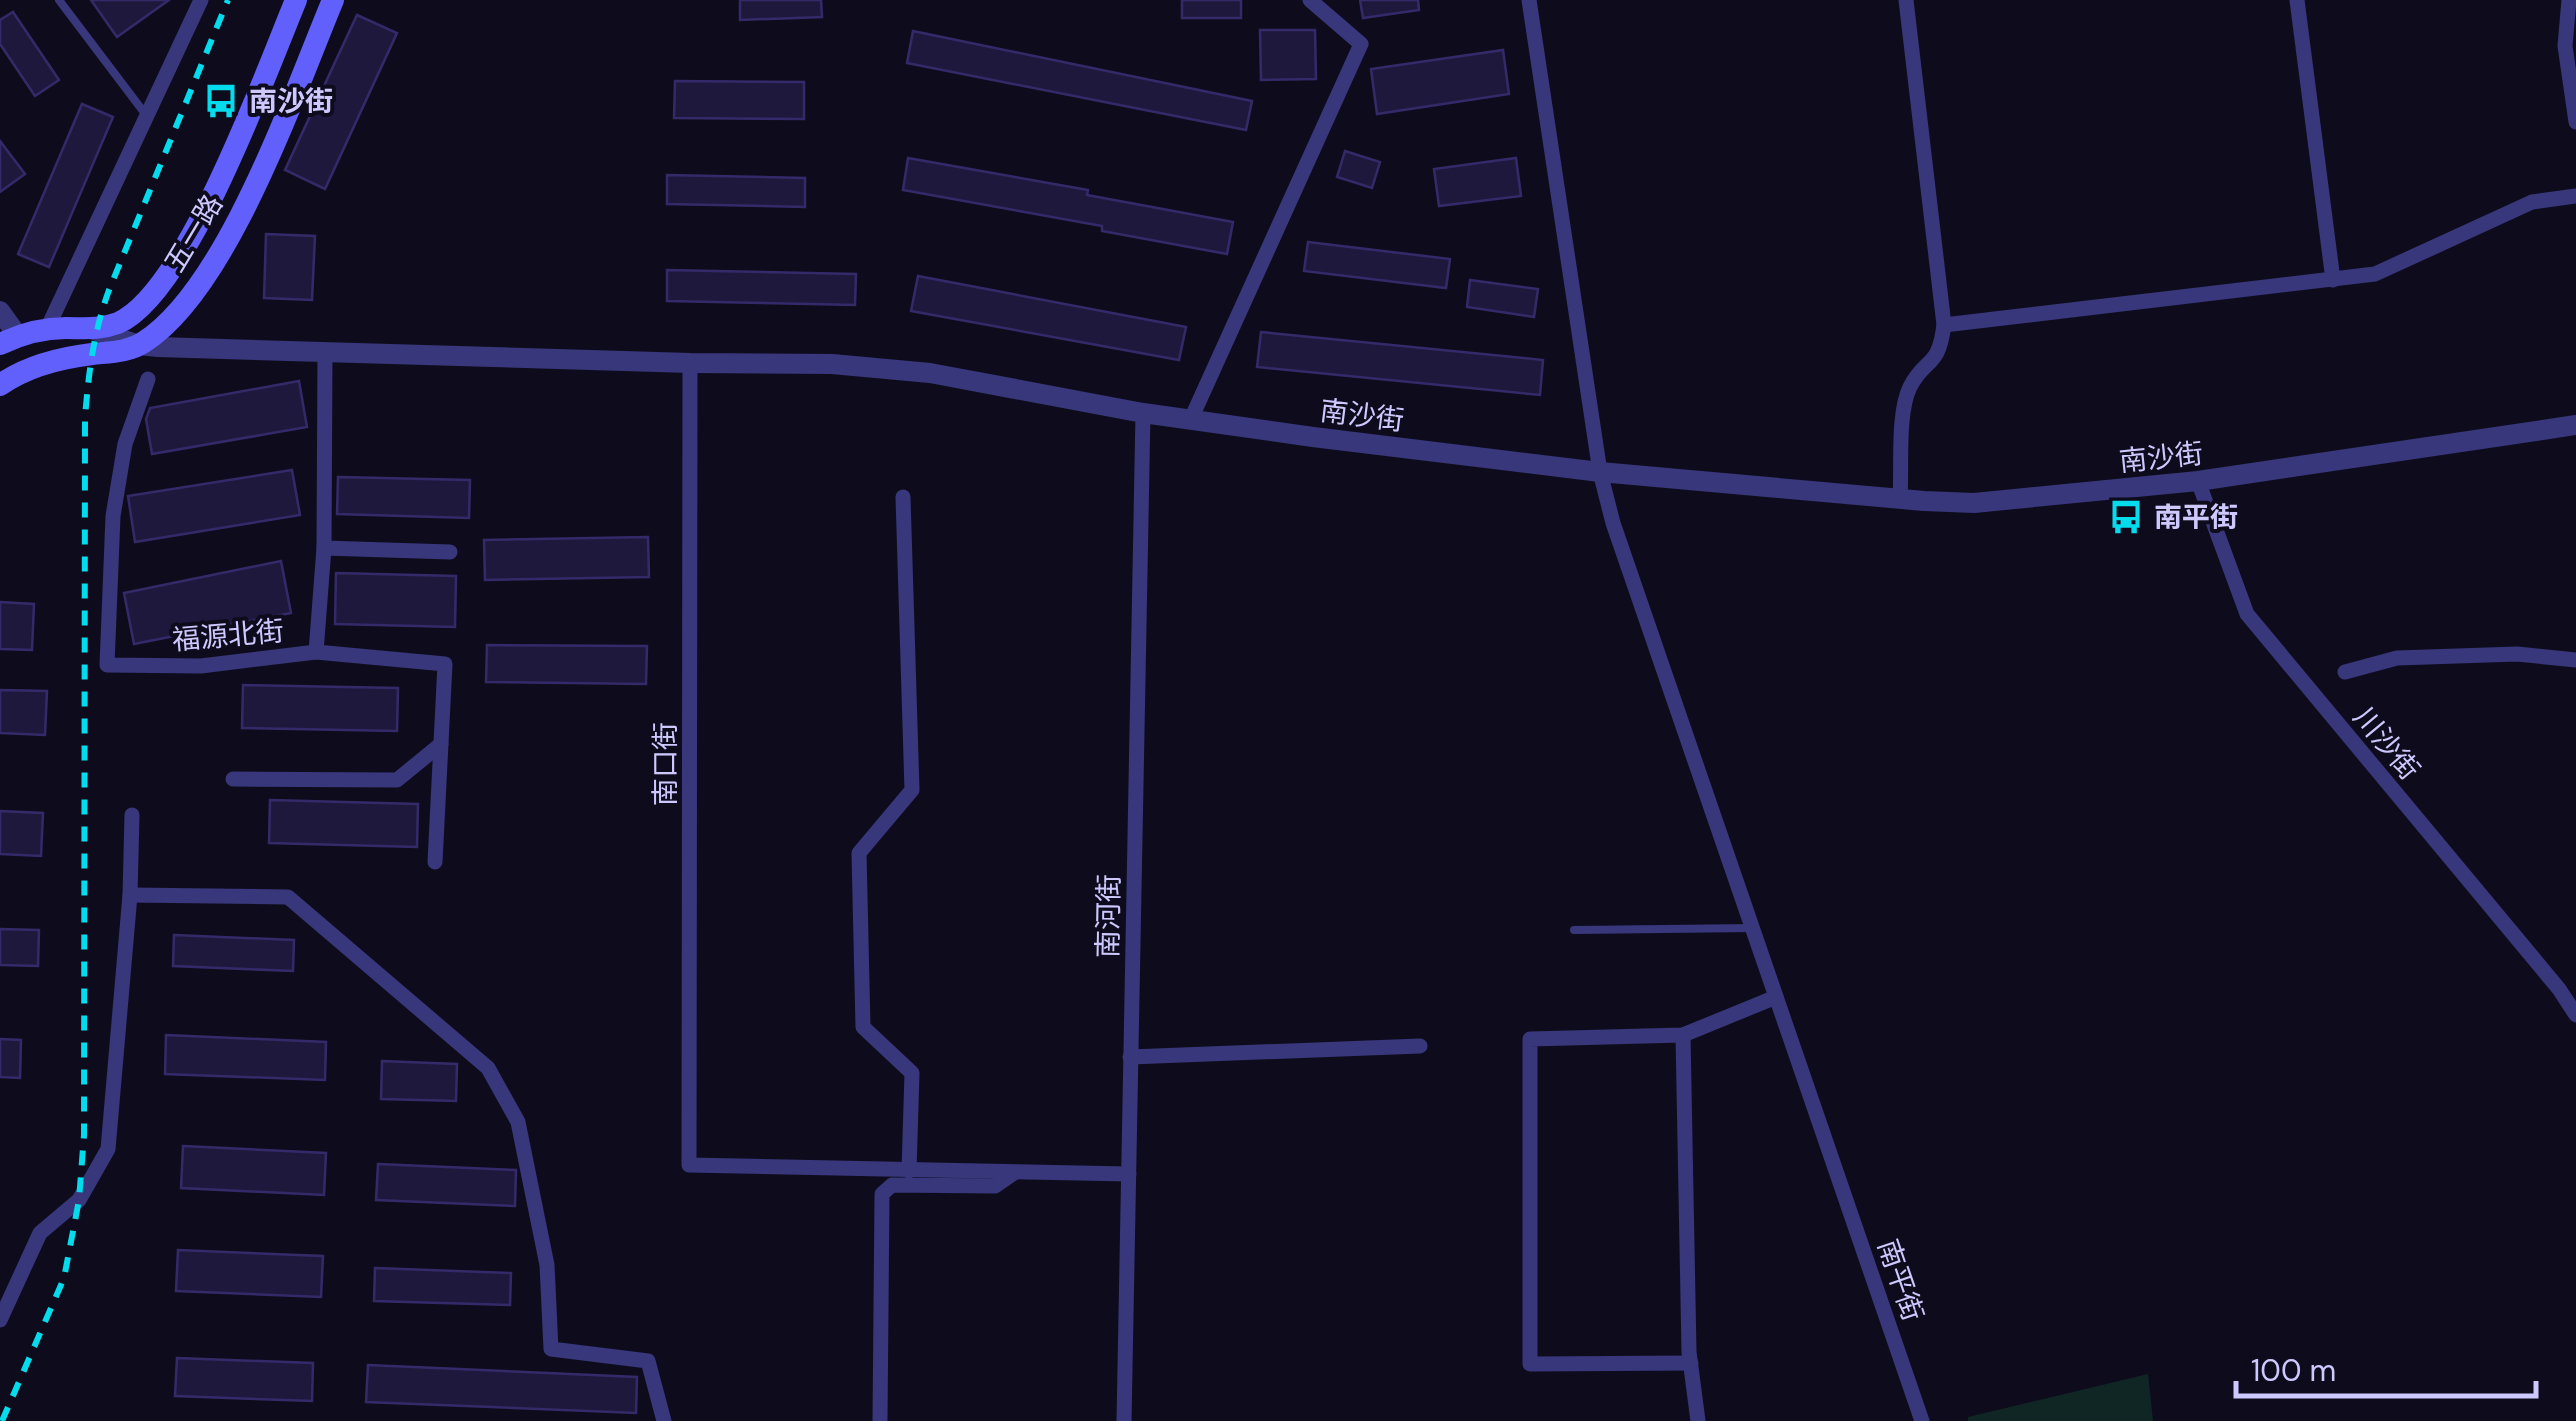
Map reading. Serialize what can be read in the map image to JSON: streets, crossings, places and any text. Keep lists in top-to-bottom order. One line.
{"streets":{"main road":["五一路"],"street":["南沙街","福源北街","川沙街","南口街","南河街","南平街"]},"crossings":[["五一路","南沙街"],["南沙街","川沙街"],["南沙街","南口街"],["南沙街","南河街"],["南沙街","南平街"]],"places":{"bus stop":["南沙街","南平街"]},"scale_bar":"100 m"}
